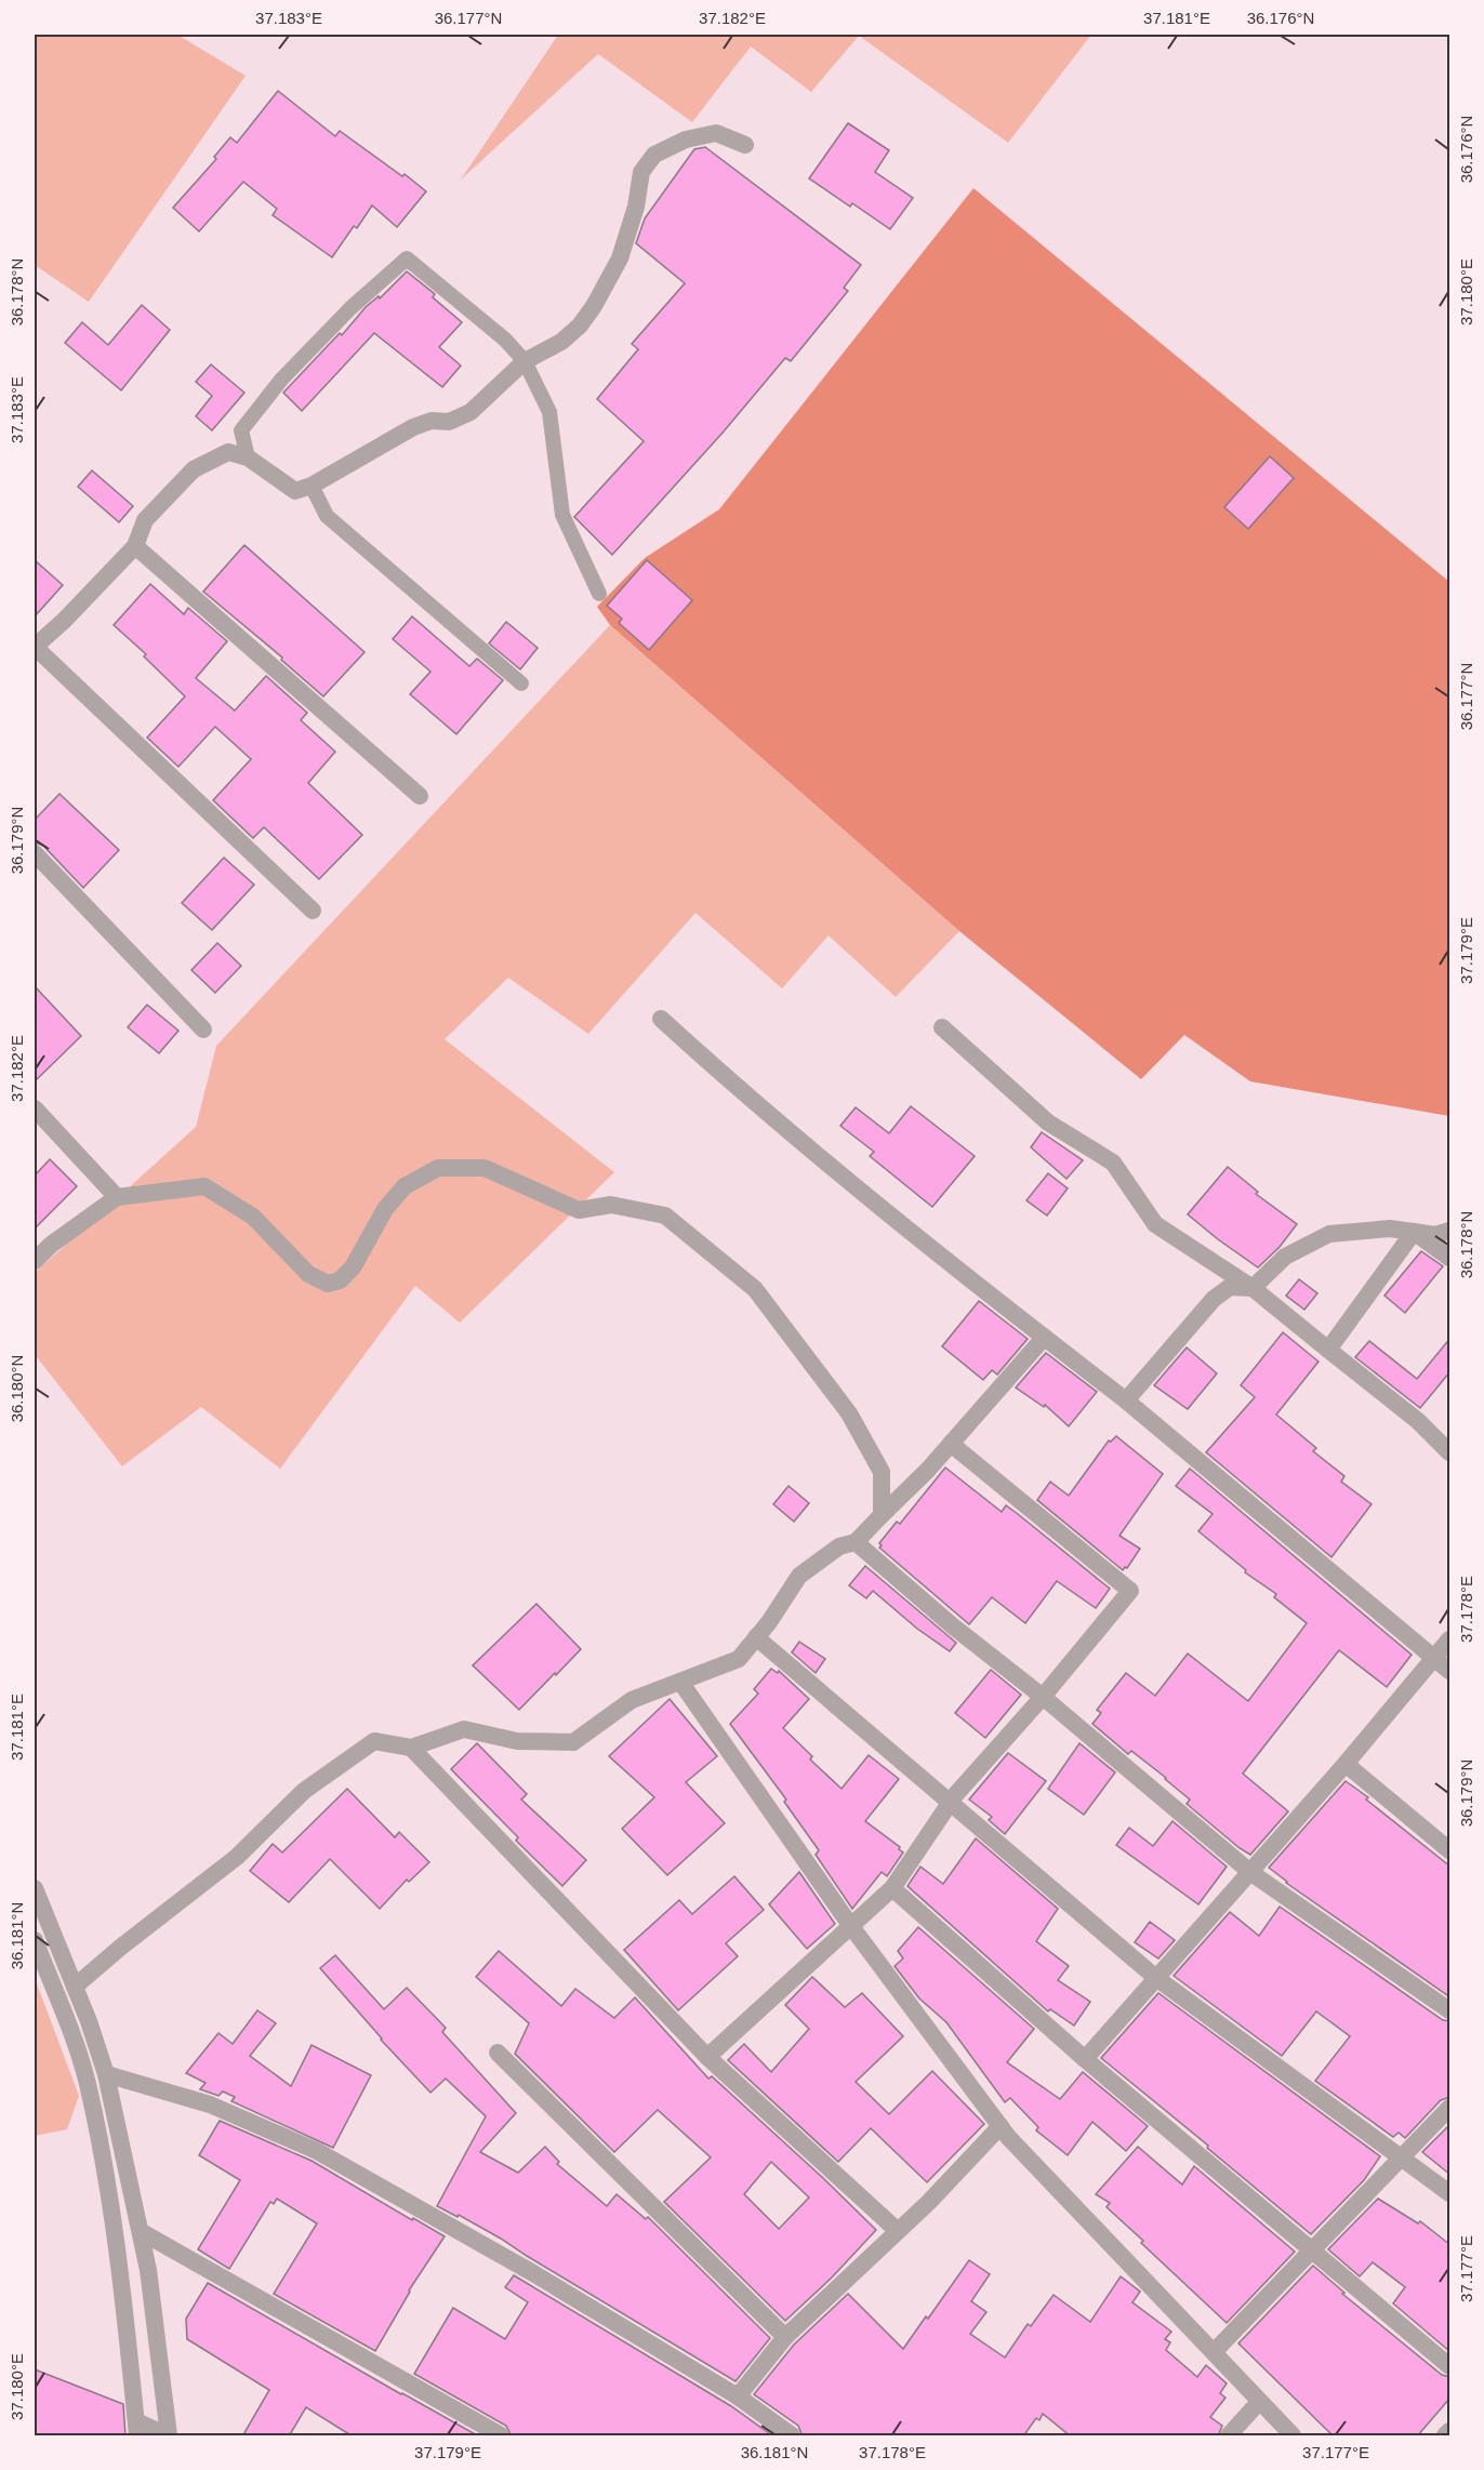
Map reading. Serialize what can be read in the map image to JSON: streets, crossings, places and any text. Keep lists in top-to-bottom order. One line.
{"coordinates":["37.183°E","36.177°N","37.182°E","37.181°E","36.176°N","36.178°N","37.180°E","36.179°N","37.179°E","36.180°N","37.178°E","36.181°N","37.177°E"]}
